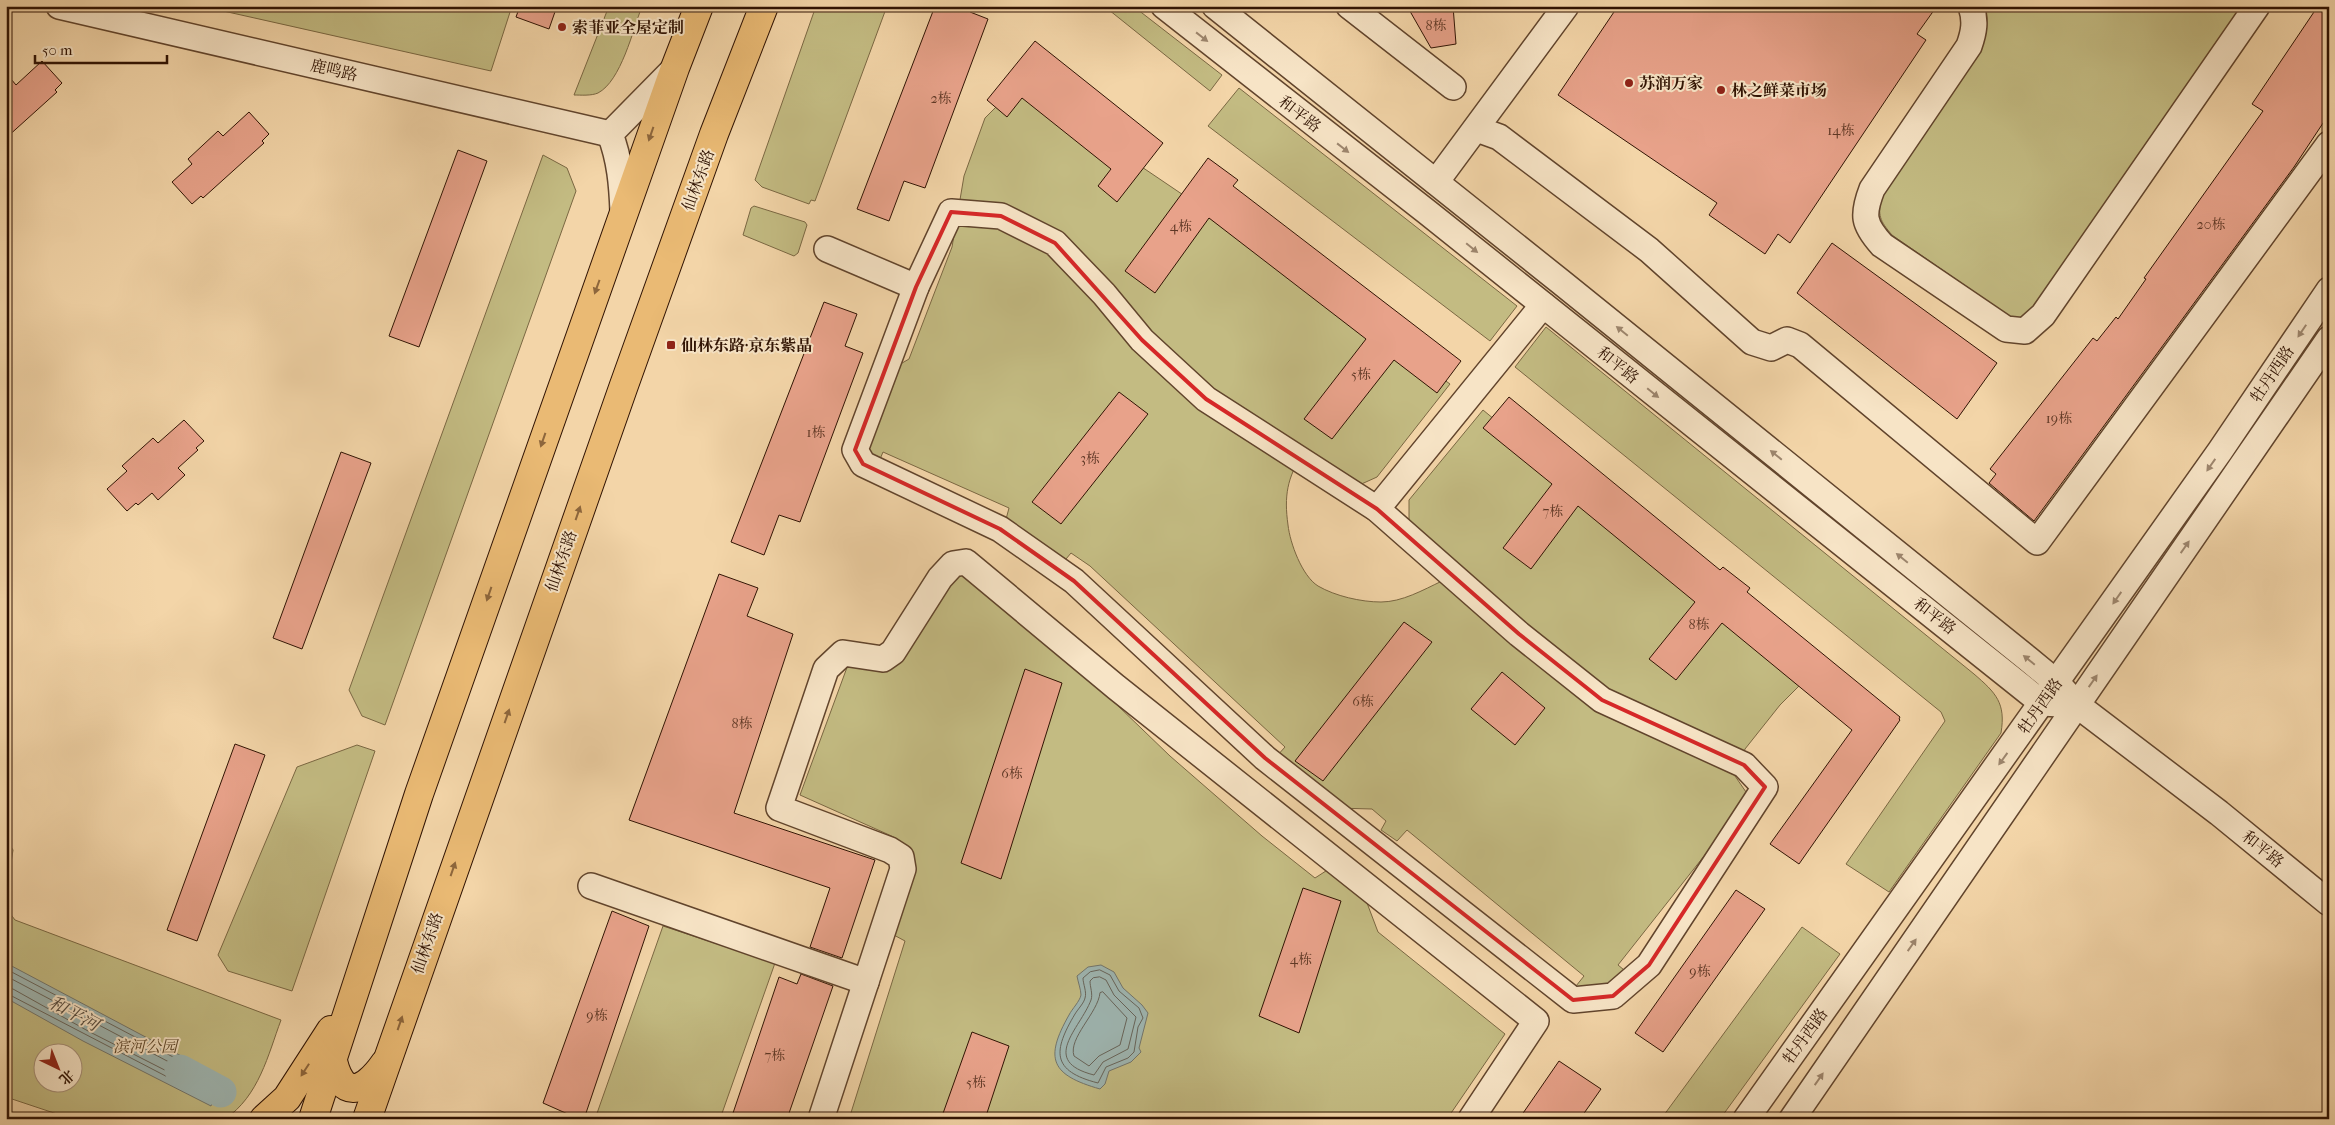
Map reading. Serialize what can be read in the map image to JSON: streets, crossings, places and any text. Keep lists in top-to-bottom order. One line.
{"streets":{"main road":["仙林东路"],"street":["鹿鸣路","和平路","牡丹西路"]},"crossings":[["和平路","牡丹西路"]],"water":["和平河"],"parks":["滨河公园"],"places":{"other":["索菲亚全屋定制","苏润万家","林之鲜菜市场"],"transit":["仙林东路·京东紫晶"]},"house_numbers":["8栋","2栋","14栋","20栋","4栋","5栋","19栋","1栋","3栋","7栋","8栋","6栋","8栋","6栋","4栋","9栋","9栋","7栋","5栋"],"scale_bar":"50 m","north":"bottom right"}
